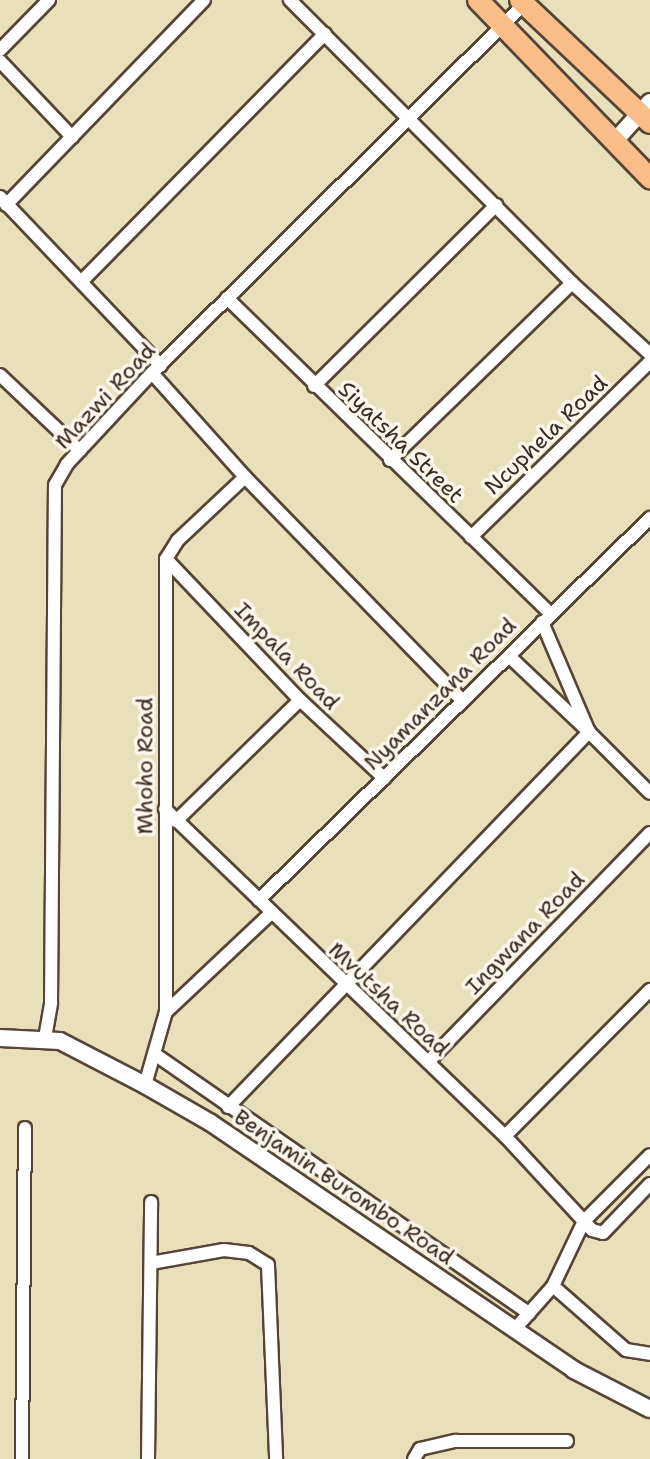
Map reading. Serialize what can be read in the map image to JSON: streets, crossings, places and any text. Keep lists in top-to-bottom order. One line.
{"streets":{"street":["Mazwi Road","Ncuphela Road","Siyatsha Street","Impala Road","Nyamanzana Road","Mhoho Road","Ingwana Road","Mvutsha Road","Benjamin Burombo Road"]},"crossings":[["Mazwi Road","Siyatsha Street"],["Mazwi Road","Benjamin Burombo Road"],["Ncuphela Road","Siyatsha Street"],["Siyatsha Street","Nyamanzana Road"],["Impala Road","Nyamanzana Road"],["Impala Road","Mhoho Road"],["Nyamanzana Road","Mvutsha Road"],["Mhoho Road","Mvutsha Road"],["Mhoho Road","Benjamin Burombo Road"],["Ingwana Road","Mvutsha Road"]]}
